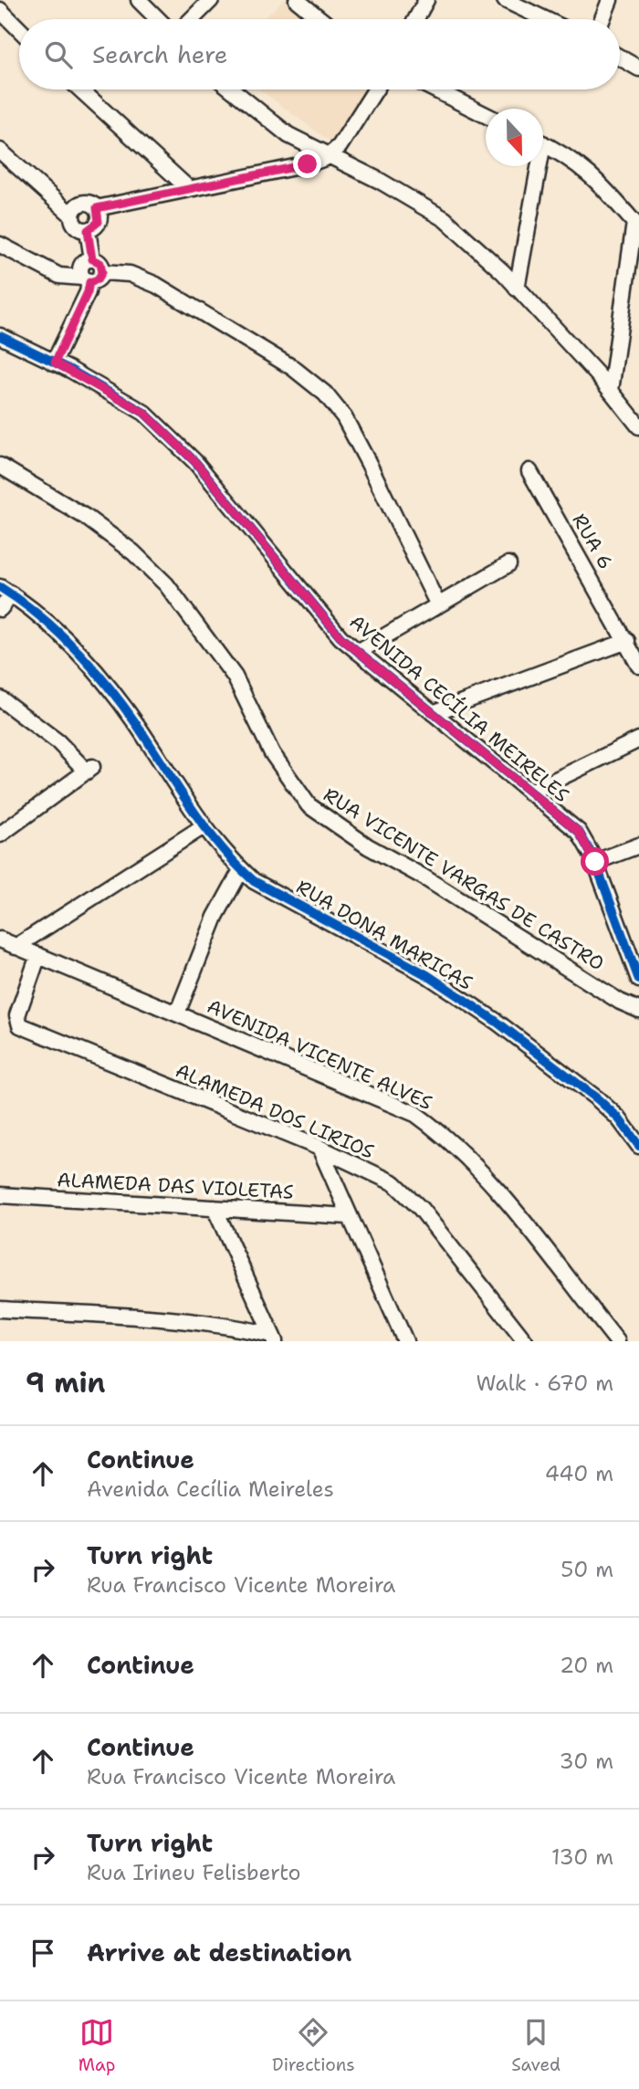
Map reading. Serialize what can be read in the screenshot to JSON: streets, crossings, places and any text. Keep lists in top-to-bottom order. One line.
{"streets":{"street":["RUA 6","AVENIDA CECÍLIA MEIRELES","RUA VICENTE VARGAS DE CASTRO","RUA DONA MARICAS","AVENIDA VICENTE ALVES","ALAMEDA DOS LIRIOS","ALAMEDA DAS VIOLETAS"]},"crossings":[["AVENIDA VICENTE ALVES","ALAMEDA DOS LIRIOS"]],"north":"bottom","page":{"search":"Search here","heading":["9 min","Walk · 670 m"],"list":[["Continue","Avenida Cecília Meireles","440 m"],["Turn right","Rua Francisco Vicente Moreira","50 m"],["Continue","20 m"],["Continue","Rua Francisco Vicente Moreira","30 m"],["Turn right","Rua Irineu Felisberto","130 m"],"Arrive at destination"],"nav":["Map","Directions","Saved"]}}
